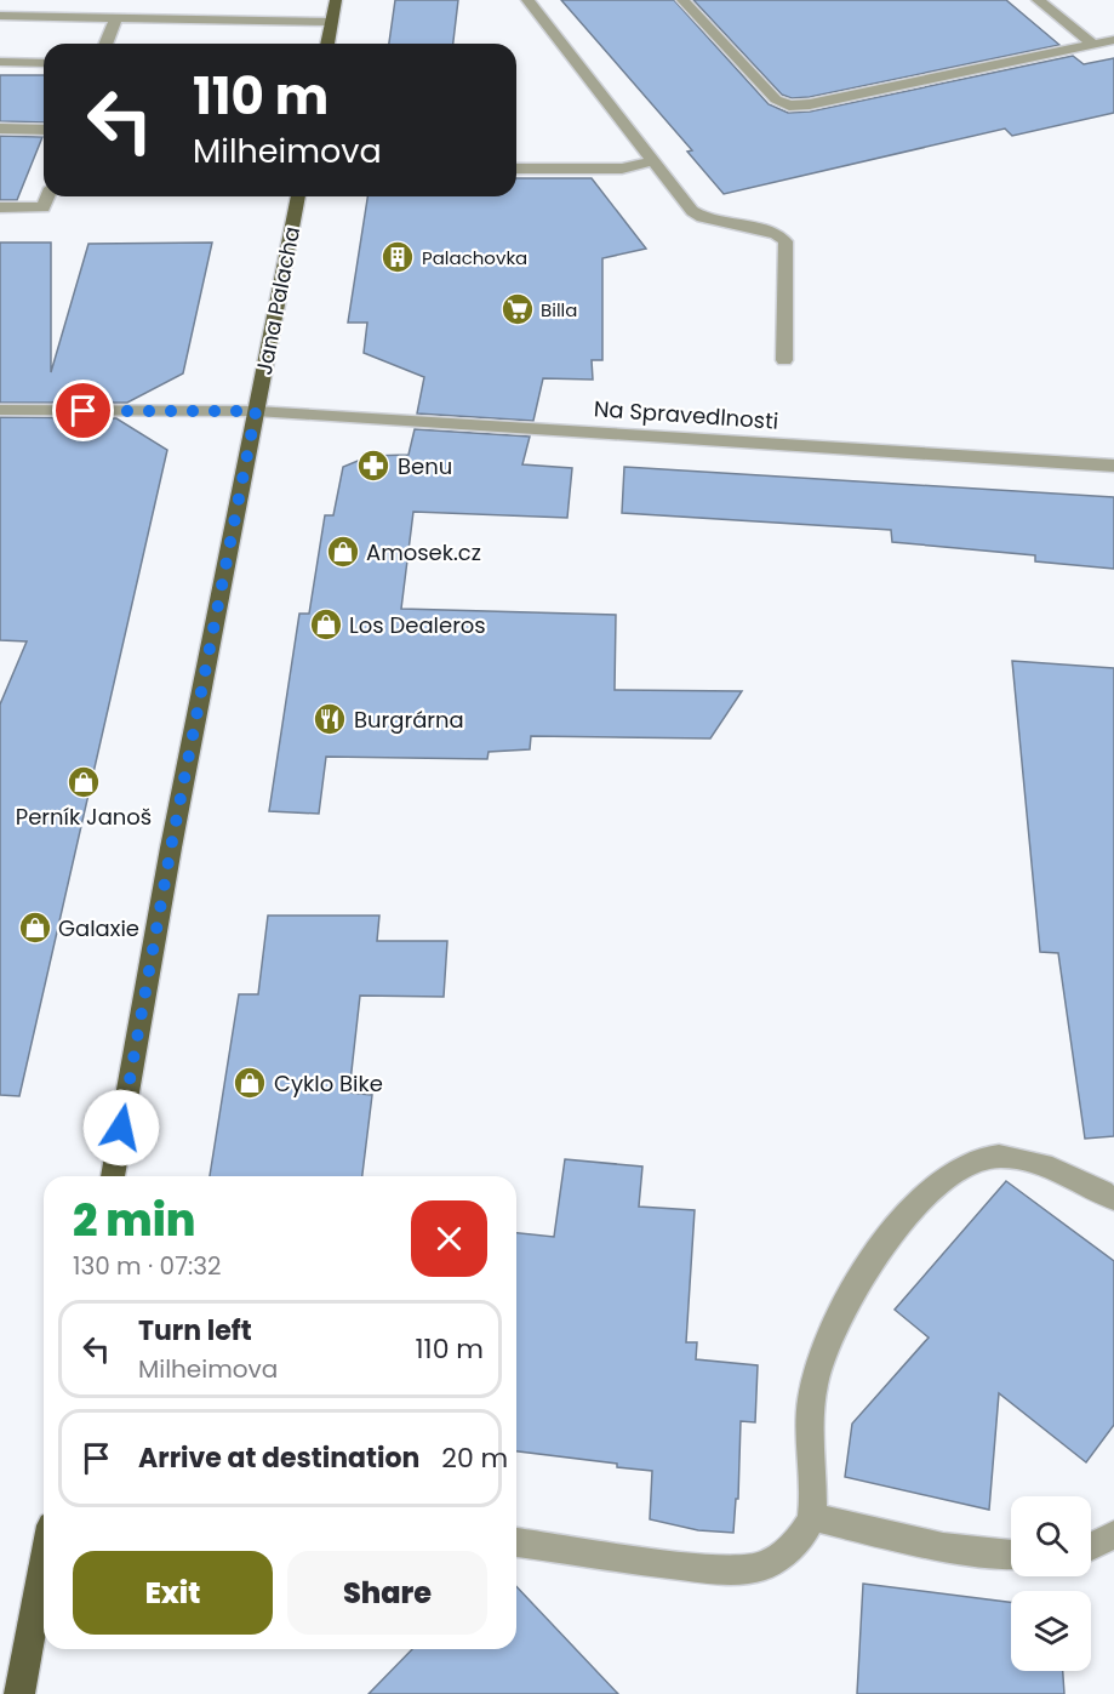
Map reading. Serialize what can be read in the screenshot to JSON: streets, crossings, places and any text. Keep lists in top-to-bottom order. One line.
{"streets":{"main road":["Jana Palacha"],"street":["Na Spravedlnosti"]},"crossings":[["Jana Palacha","Na Spravedlnosti"]],"places":{"building":["Palachovka"],"supermarket":["Billa"],"pharmacy":["Benu"],"shop":["Amosek.cz","Los Dealeros","Perník Janoš","Galaxie","Cyklo Bike"],"restaurant":["Burgrárna"]},"page":{"turn":["110 m","Milheimova"],"heading":["2 min","130 m · 07:32"],"list":[{"name":"Turn left","note":"Milheimova","value":"110 m"},{"name":"Arrive at destination","value":"20 m"}],"buttons":["Exit","Share"]}}
